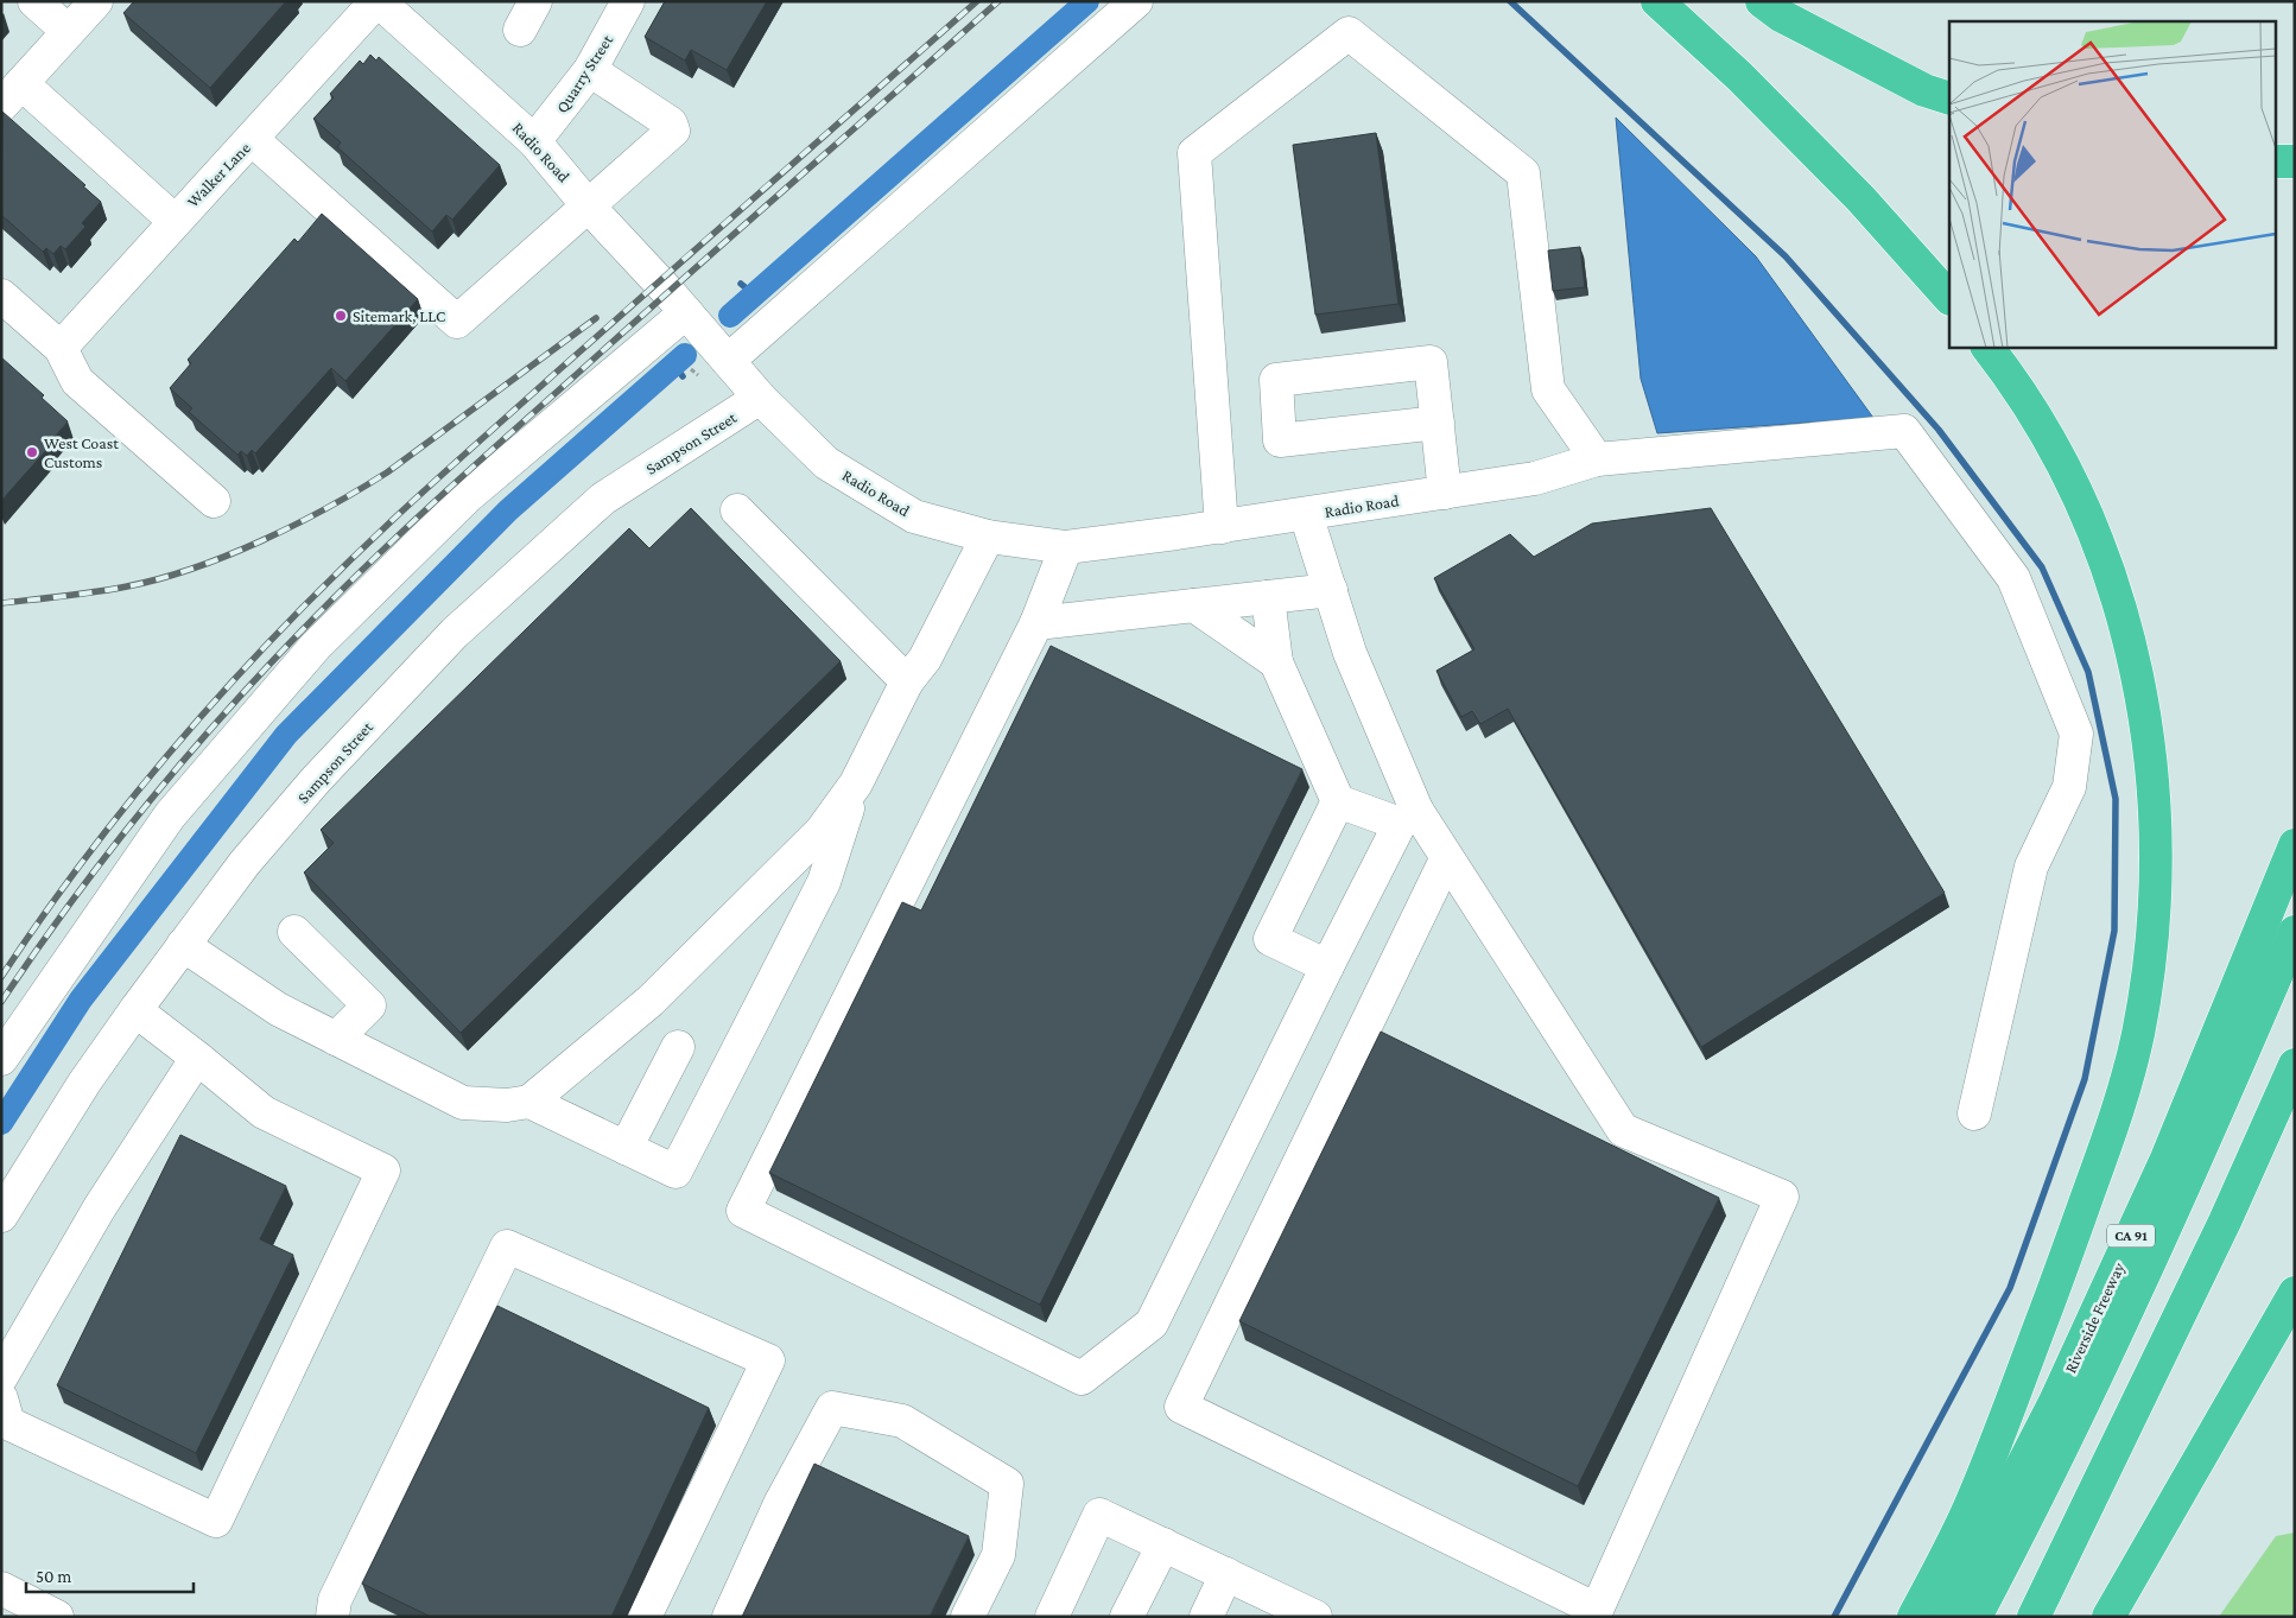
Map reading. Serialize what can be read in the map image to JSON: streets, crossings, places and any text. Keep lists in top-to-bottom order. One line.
{"streets":{"highway":["CA 91","Riverside Freeway"],"street":["Quarry Street","Radio Road","Walker Lane","Sampson Street"]},"crossings":[["Quarry Street","Radio Road"],["Radio Road","Walker Lane"],["Radio Road","Sampson Street"]],"places":["Sitemark, LLC","West Coast Customs"],"scale_bar":"50 m"}
